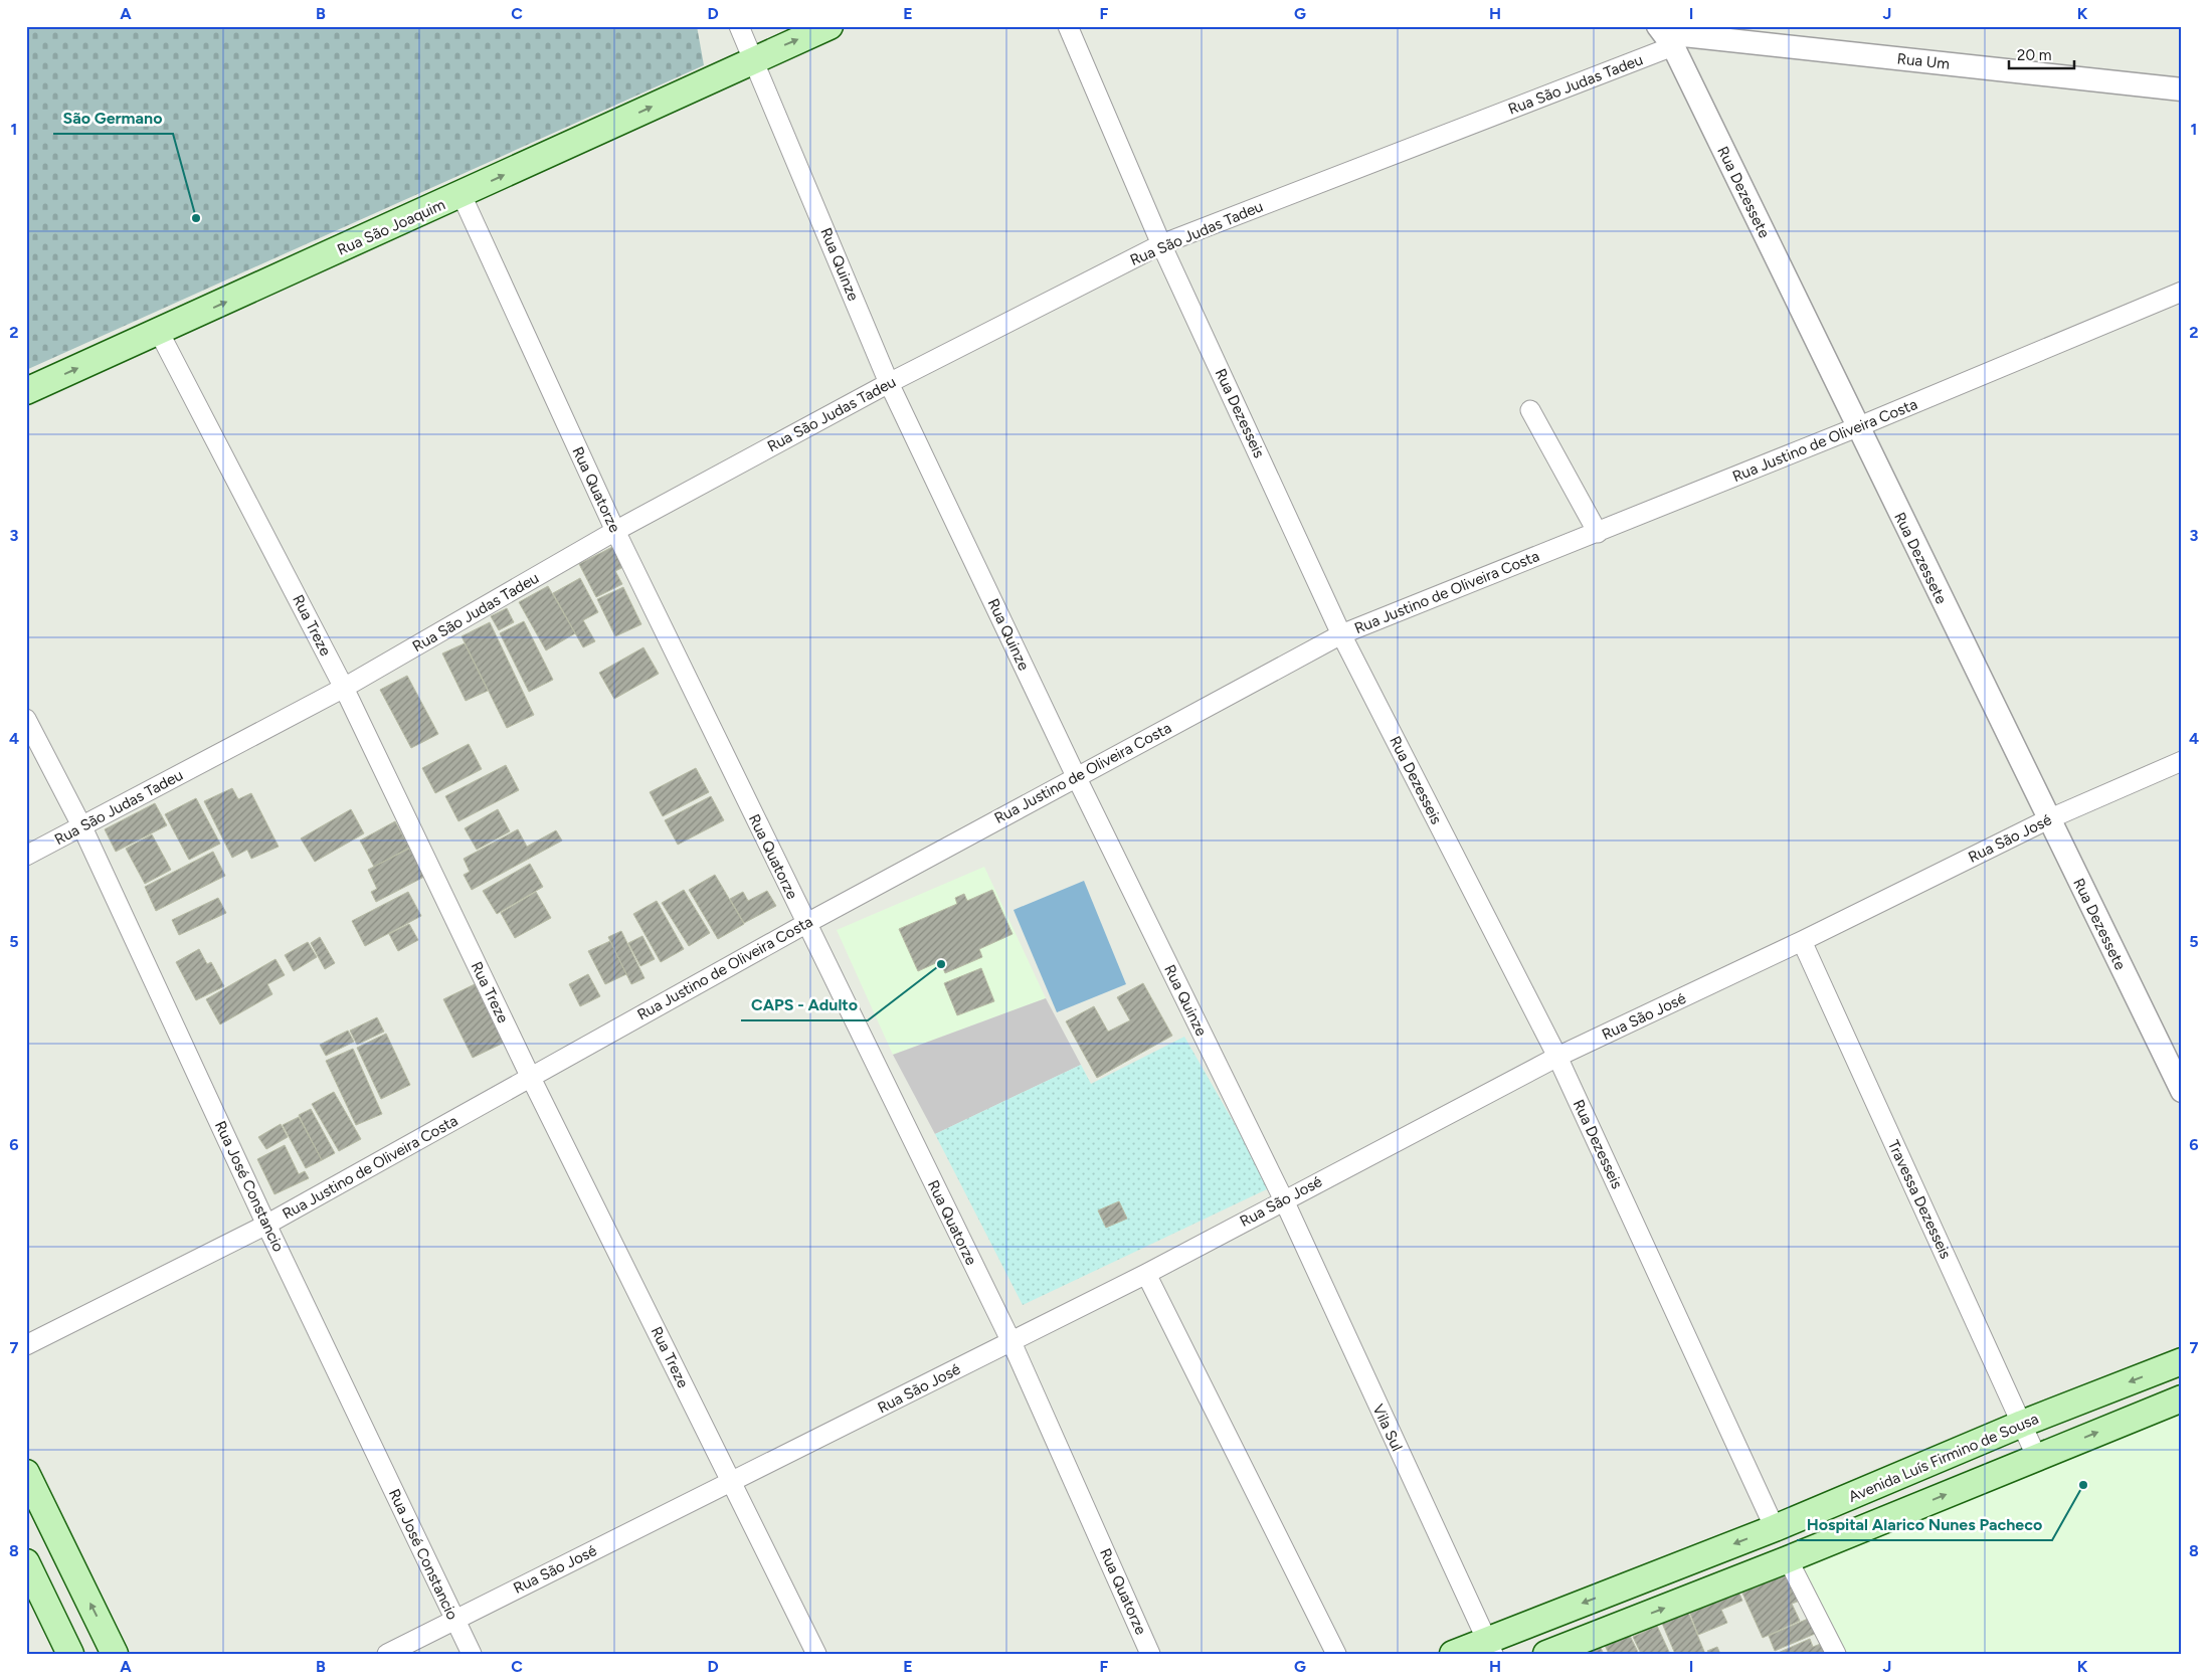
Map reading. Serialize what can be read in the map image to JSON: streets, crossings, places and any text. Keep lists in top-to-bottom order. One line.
{"streets":{"main road":["Rua São Joaquim","Avenida Luís Firmino de Sousa"],"street":["Rua Um","Rua São Judas Tadeu","Rua Dezessete","Rua Quinze","Rua Dezesseis","Rua Justino de Oliveira Costa","Rua Quatorze","Rua Treze","Rua São José","Rua José Constancio","Travessa Dezesseis","Vila Sul"]},"crossings":[["Rua Um","Rua São Judas Tadeu"],["Rua Um","Rua Dezessete"],["Rua São Judas Tadeu","Rua Dezessete"],["Rua São Judas Tadeu","Rua Quinze"],["Rua São Judas Tadeu","Rua Dezesseis"],["Rua São Judas Tadeu","Rua Quatorze"],["Rua São Judas Tadeu","Rua Treze"],["Rua São Judas Tadeu","Rua José Constancio"],["Rua Dezessete","Rua Justino de Oliveira Costa"],["Rua Dezessete","Rua São José"],["Rua São Joaquim","Rua Quinze"],["Rua São Joaquim","Rua Quatorze"],["Rua São Joaquim","Rua Treze"],["Rua Quinze","Rua Justino de Oliveira Costa"],["Rua Quinze","Rua São José"],["Rua Quinze","Vila Sul"],["Rua Dezesseis","Rua Justino de Oliveira Costa"],["Rua Dezesseis","Rua São José"],["Rua Dezesseis","Avenida Luís Firmino de Sousa"],["Rua Justino de Oliveira Costa","Rua Quatorze"],["Rua Justino de Oliveira Costa","Rua Treze"],["Rua Justino de Oliveira Costa","Rua José Constancio"],["Rua Quatorze","Rua São José"],["Rua Treze","Rua São José"],["Rua São José","Rua José Constancio"],["Rua São José","Travessa Dezesseis"],["Rua São José","Vila Sul"],["Travessa Dezesseis","Avenida Luís Firmino de Sousa"],["Vila Sul","Avenida Luís Firmino de Sousa"]],"one_way":["Rua São Joaquim"],"places":["São Germano","CAPS - Adulto","Hospital Alarico Nunes Pacheco"],"scale_bar":"20 m","grid":{"columns":["A","B","C","D","E","F","G","H","I","J","K"],"rows":["1","2","3","4","5","6","7","8"]}}
